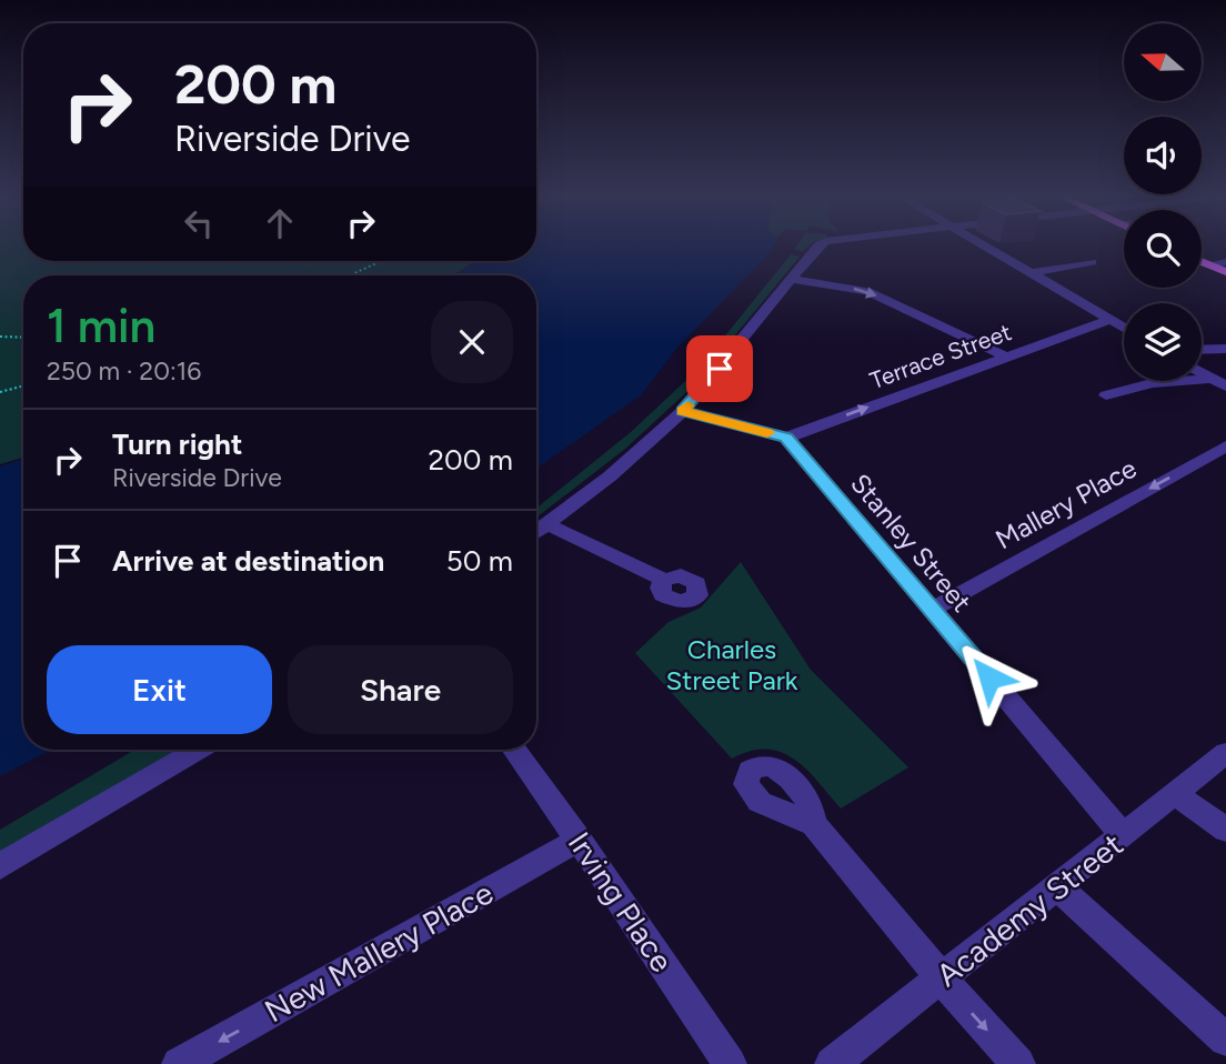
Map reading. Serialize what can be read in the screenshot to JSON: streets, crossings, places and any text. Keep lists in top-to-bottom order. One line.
{"streets":{"street":["Terrace Street","Mallery Place","Stanley Street","Irving Place","Academy Street","New Mallery Place"]},"crossings":[["Terrace Street","Stanley Street"],["Mallery Place","Stanley Street"],["Stanley Street","Academy Street"],["Irving Place","New Mallery Place"]],"one_way":["Terrace Street","Mallery Place","New Mallery Place"],"parks":["Charles Street Park"],"north":"left","page":{"turn":["200 m","Riverside Drive"],"heading":["1 min","250 m · 20:16"],"list":[{"name":"Turn right","note":"Riverside Drive","value":"200 m"},{"name":"Arrive at destination","value":"50 m"}],"buttons":["Exit","Share"]}}
